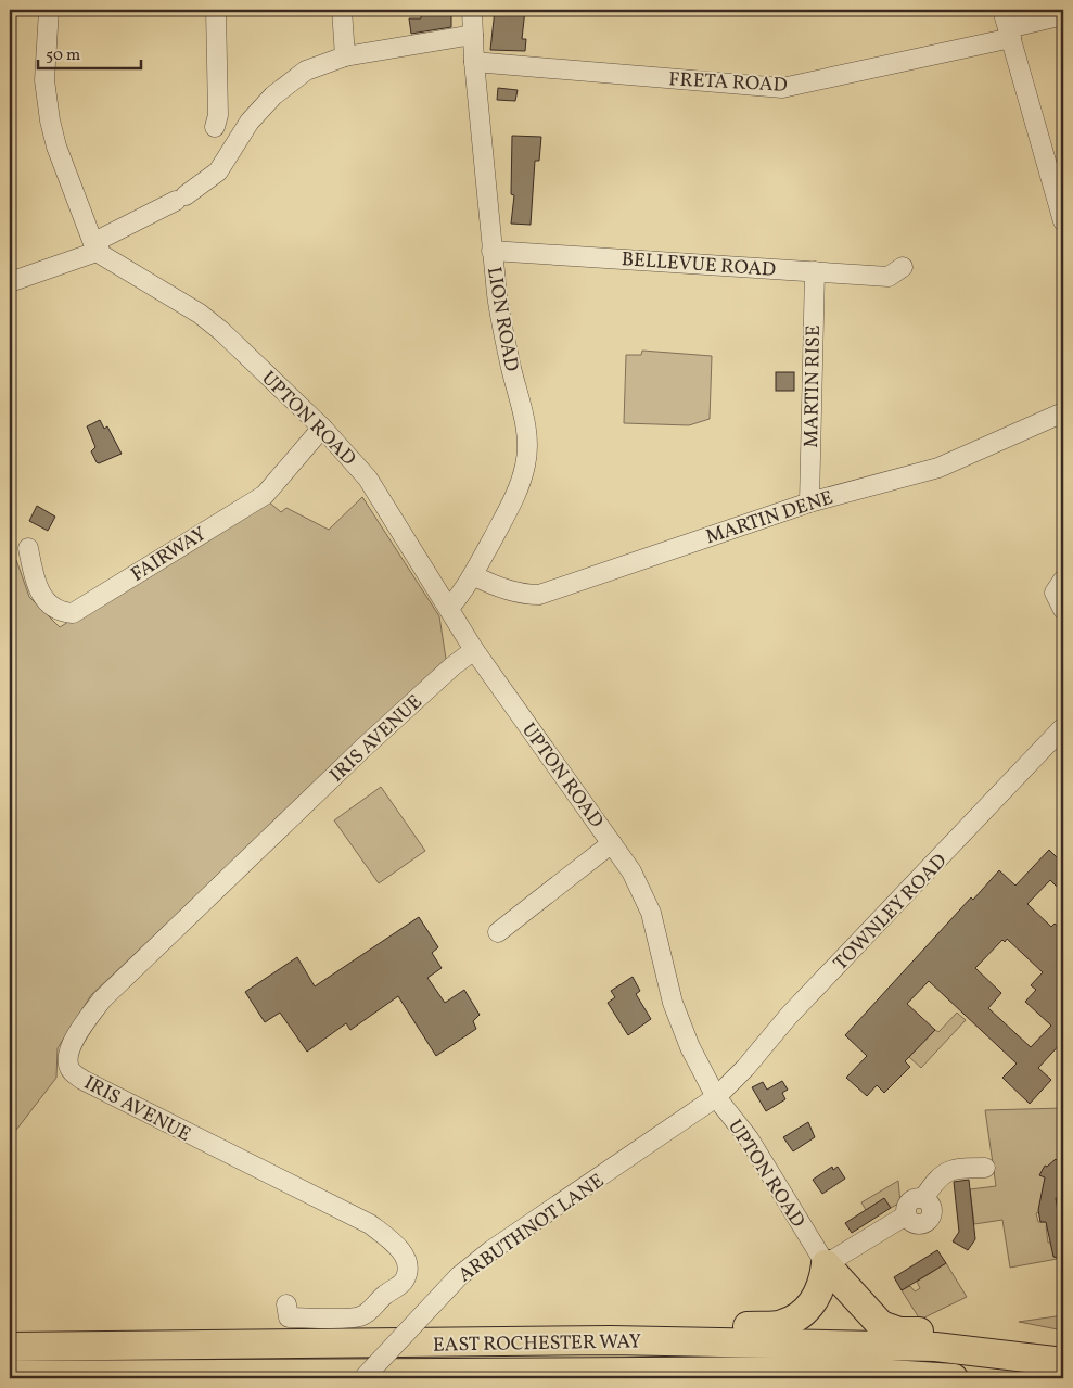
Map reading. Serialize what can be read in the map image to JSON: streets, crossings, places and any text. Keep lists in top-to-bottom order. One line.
{"streets":{"highway":["EAST ROCHESTER WAY"],"street":["FRETA ROAD","BELLEVUE ROAD","LION ROAD","MARTIN RISE","UPTON ROAD","MARTIN DENE","FAIRWAY","IRIS AVENUE","TOWNLEY ROAD","ARBUTHNOT LANE"]},"crossings":[["FRETA ROAD","LION ROAD"],["BELLEVUE ROAD","LION ROAD"],["BELLEVUE ROAD","MARTIN RISE"],["LION ROAD","UPTON ROAD"],["LION ROAD","MARTIN DENE"],["MARTIN RISE","MARTIN DENE"],["UPTON ROAD","FAIRWAY"],["UPTON ROAD","IRIS AVENUE"],["UPTON ROAD","TOWNLEY ROAD"],["UPTON ROAD","ARBUTHNOT LANE"],["TOWNLEY ROAD","ARBUTHNOT LANE"]],"scale_bar":"50 m"}
